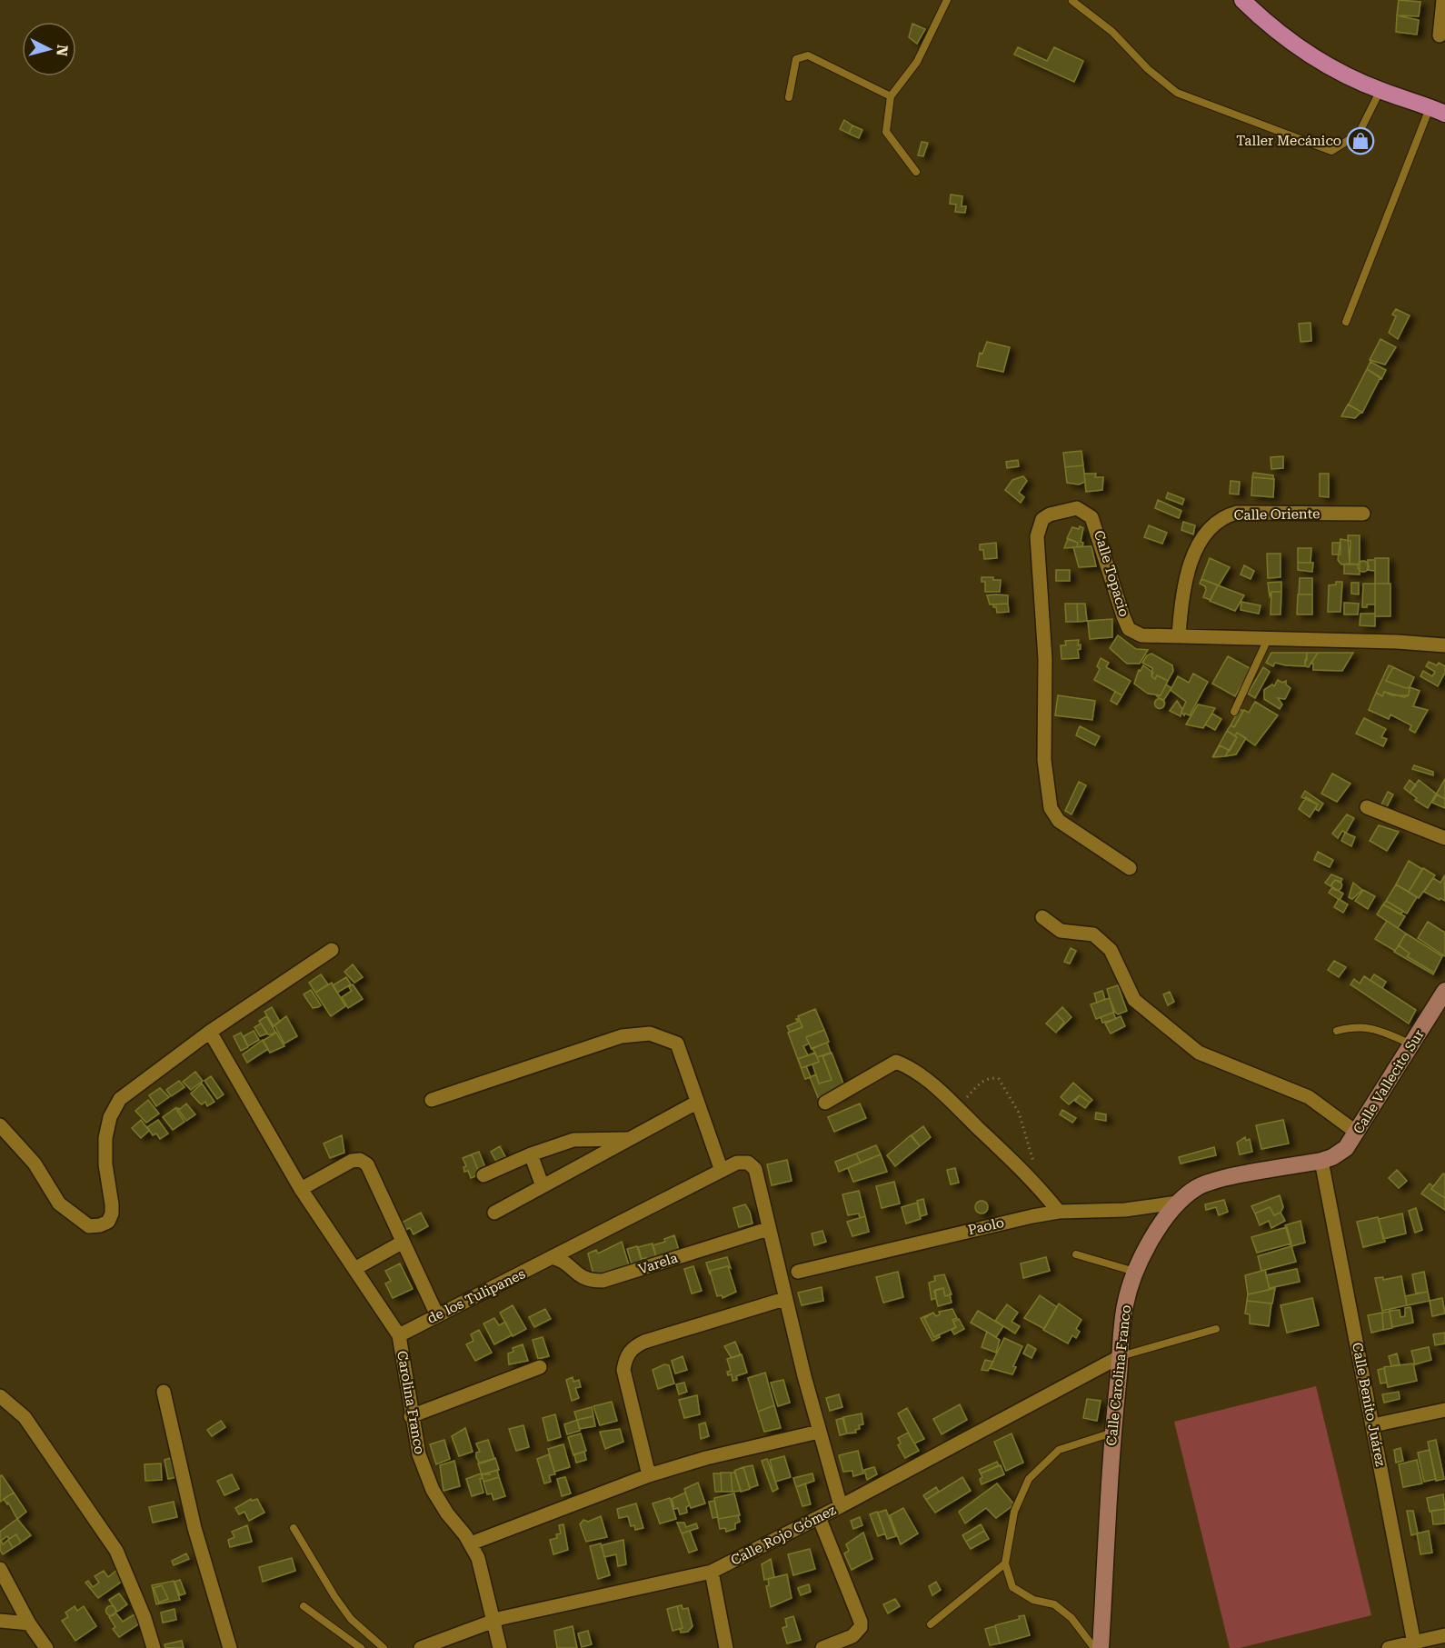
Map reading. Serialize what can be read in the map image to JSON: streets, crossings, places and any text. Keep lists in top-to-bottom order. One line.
{"streets":{"street":["Calle Oriente","Calle Topacio","Calle Vallecito Sur","Paolo","Varela","de los Tulipanes","Calle Carolina Franco","Carolina Franco","Calle Benito Juárez","Calle Rojo Gómez"]},"crossings":[["Calle Oriente","Calle Topacio"],["Calle Vallecito Sur","Calle Carolina Franco"],["Calle Vallecito Sur","Calle Benito Juárez"],["Paolo","Calle Carolina Franco"],["Varela","de los Tulipanes"],["de los Tulipanes","Carolina Franco"],["Calle Carolina Franco","Calle Benito Juárez"],["Calle Carolina Franco","Calle Rojo Gómez"],["Carolina Franco","Calle Rojo Gómez"]],"places":{"shop":["Taller Mecánico"]},"north":"right"}
